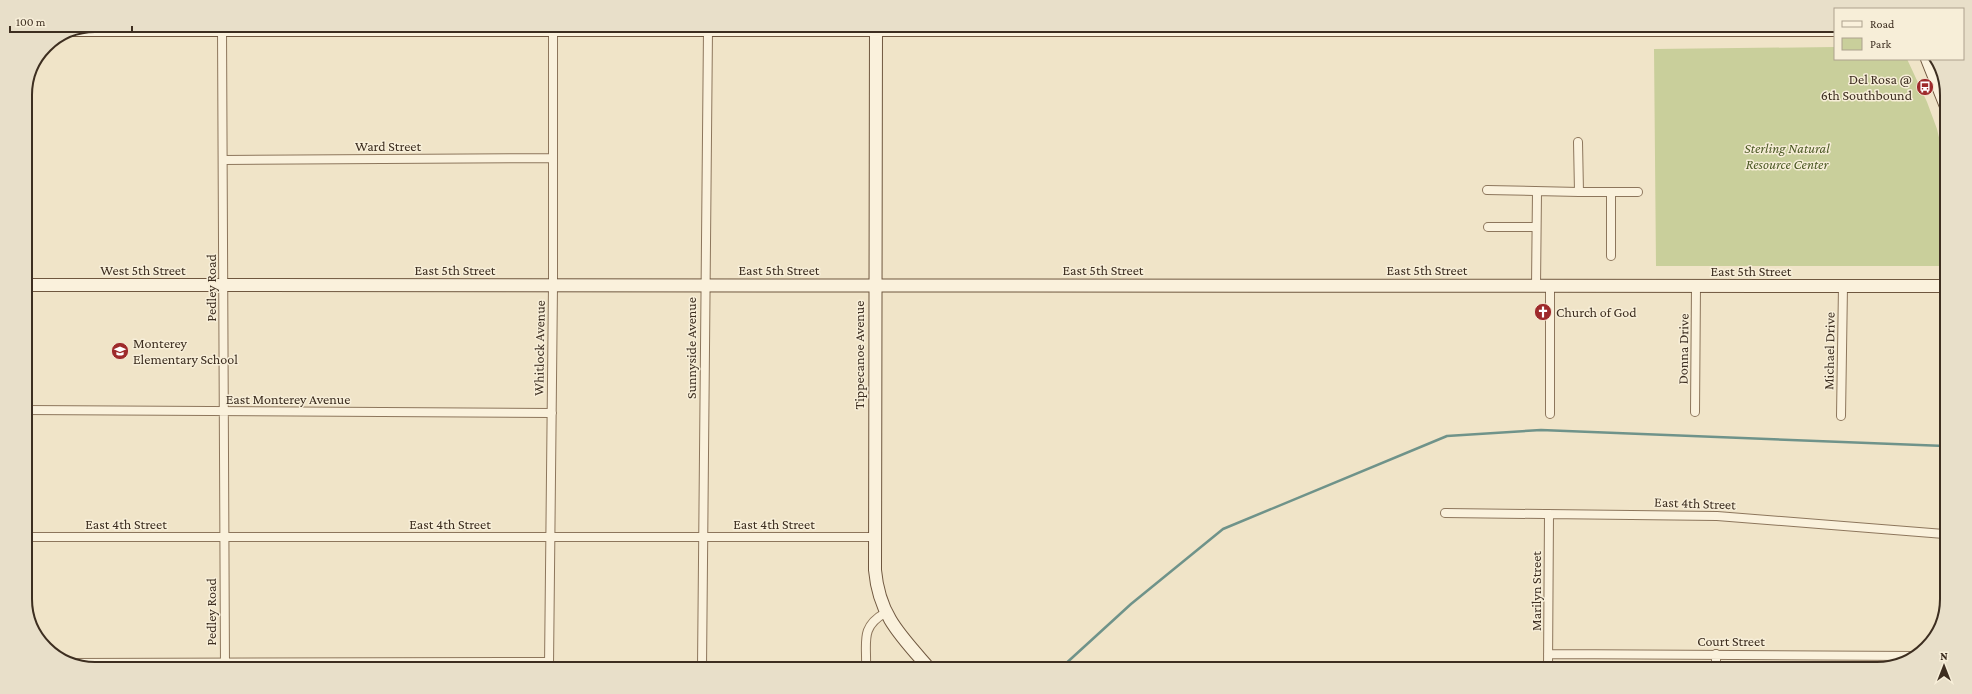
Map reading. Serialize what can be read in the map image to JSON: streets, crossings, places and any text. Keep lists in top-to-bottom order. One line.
{"streets":{"street":["Ward Street","West 5th Street","East 5th Street","Pedley Road","Whitlock Avenue","Sunnyside Avenue","Donna Drive","Michael Drive","Tippecanoe Avenue","East Monterey Avenue","East 4th Street","Marilyn Street","Court Street"]},"crossings":[["Ward Street","Pedley Road"],["Ward Street","Whitlock Avenue"],["West 5th Street","East 5th Street"],["West 5th Street","Pedley Road"],["East 5th Street","Whitlock Avenue"],["East 5th Street","Sunnyside Avenue"],["East 5th Street","Donna Drive"],["East 5th Street","Michael Drive"],["East 5th Street","Tippecanoe Avenue"],["Pedley Road","East Monterey Avenue"],["Pedley Road","East 4th Street"],["Whitlock Avenue","East Monterey Avenue"],["Whitlock Avenue","East 4th Street"],["Sunnyside Avenue","East 4th Street"],["Tippecanoe Avenue","East 4th Street"],["East 4th Street","Marilyn Street"],["Marilyn Street","Court Street"]],"parks":["Sterling Natural Resource Center"],"places":{"bus stop":["Del Rosa @ 6th Southbound"],"church":["Church of God"],"school or university":["Monterey Elementary School"]},"legend":["Road","Park"],"scale_bar":"100 m","north":"top"}
